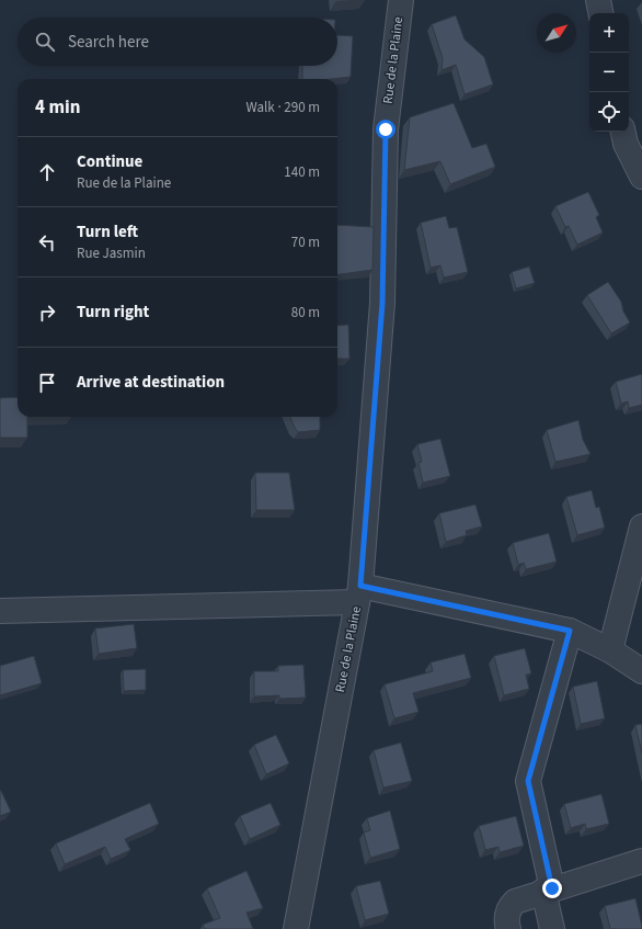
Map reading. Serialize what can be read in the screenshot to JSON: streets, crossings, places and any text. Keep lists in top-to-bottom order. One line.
{"streets":{"street":["Rue de la Plaine"]},"north":"top right","page":{"map_buttons":["+","−"],"search":"Search here","heading":["4 min","Walk · 290 m"],"list":[["Continue","Rue de la Plaine","140 m"],["Turn left","Rue Jasmin","70 m"],["Turn right","80 m"],"Arrive at destination"]}}
